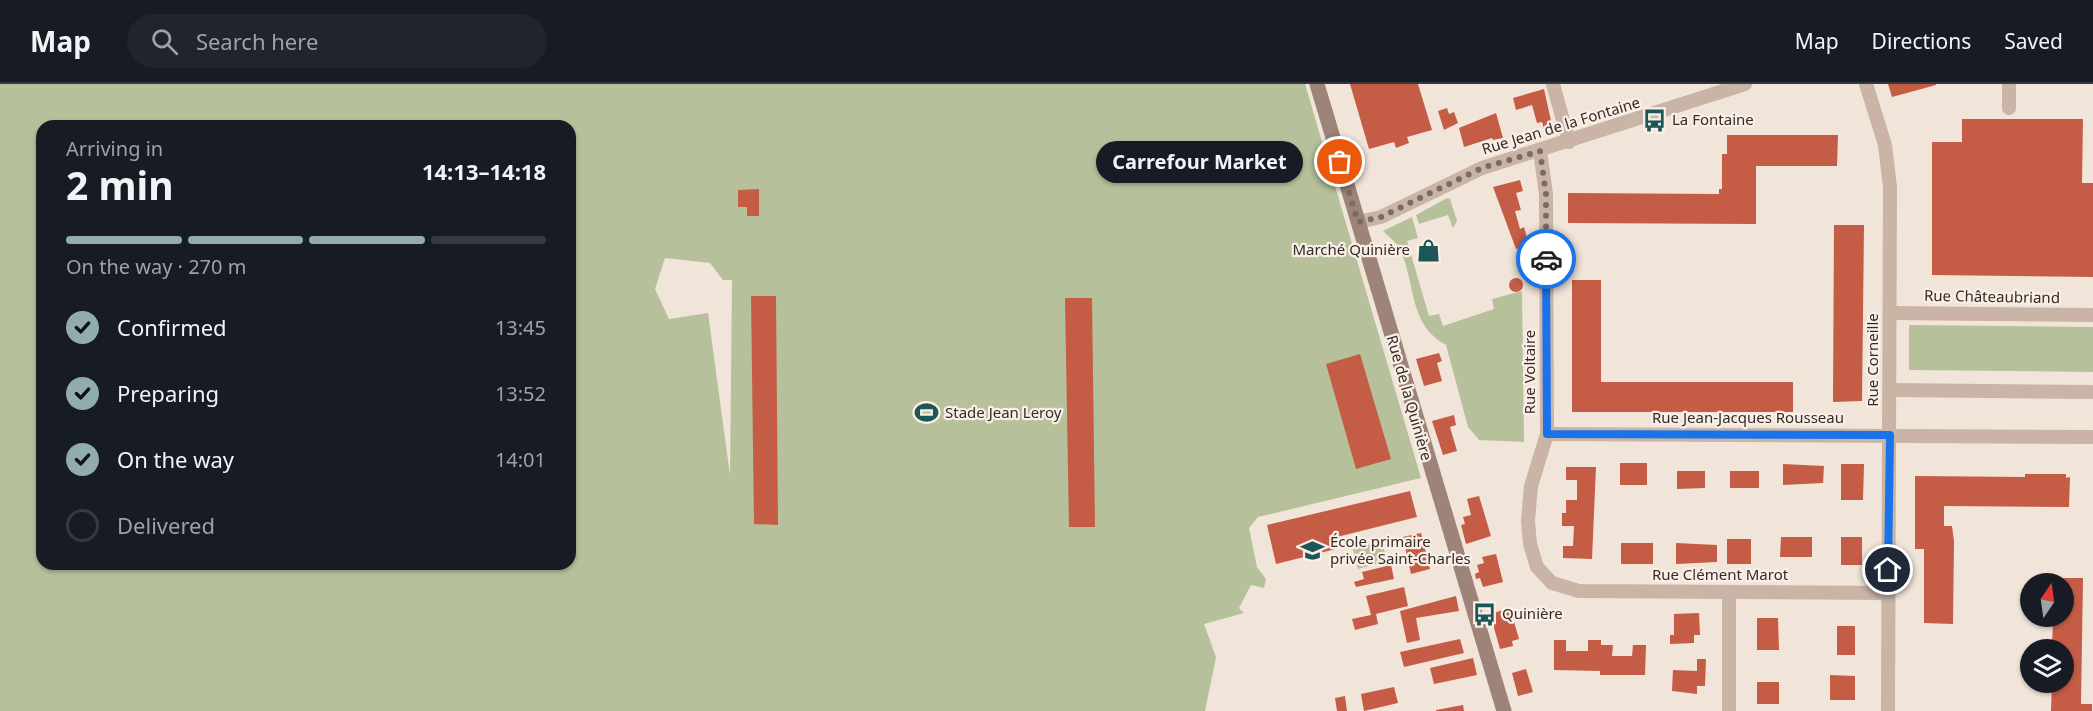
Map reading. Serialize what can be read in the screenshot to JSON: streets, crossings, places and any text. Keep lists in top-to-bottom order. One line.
{"streets":{"street":["Rue Jean de la Fontaine","Rue Châteaubriand","Rue Corneille","Rue Voltaire","Rue de la Quinière","Rue Jean-Jacques Rousseau","Rue Clément Marot"]},"crossings":[["Rue Jean de la Fontaine","Rue Voltaire"],["Rue Jean de la Fontaine","Rue de la Quinière"],["Rue Châteaubriand","Rue Corneille"],["Rue Corneille","Rue Jean-Jacques Rousseau"],["Rue Corneille","Rue Clément Marot"],["Rue Voltaire","Rue Jean-Jacques Rousseau"],["Rue Voltaire","Rue Clément Marot"]],"places":{"bus stop":["La Fontaine","Quinière"],"other":["Carrefour Market"],"shop":["Marché Quinière"],"sports":["Stade Jean Leroy"],"school or university":["École primaire privée Saint-Charles"]},"north":"top","page":{"header":"Map","search":"Search here","nav":["Map","Directions","Saved"],"heading":["2 min","Arriving in","14:13–14:18"],"bubble":"Carrefour Market","bar":"On the way · 270 m","list":[["Confirmed","13:45"],["Preparing","13:52"],["On the way","14:01"],"Delivered"]}}
